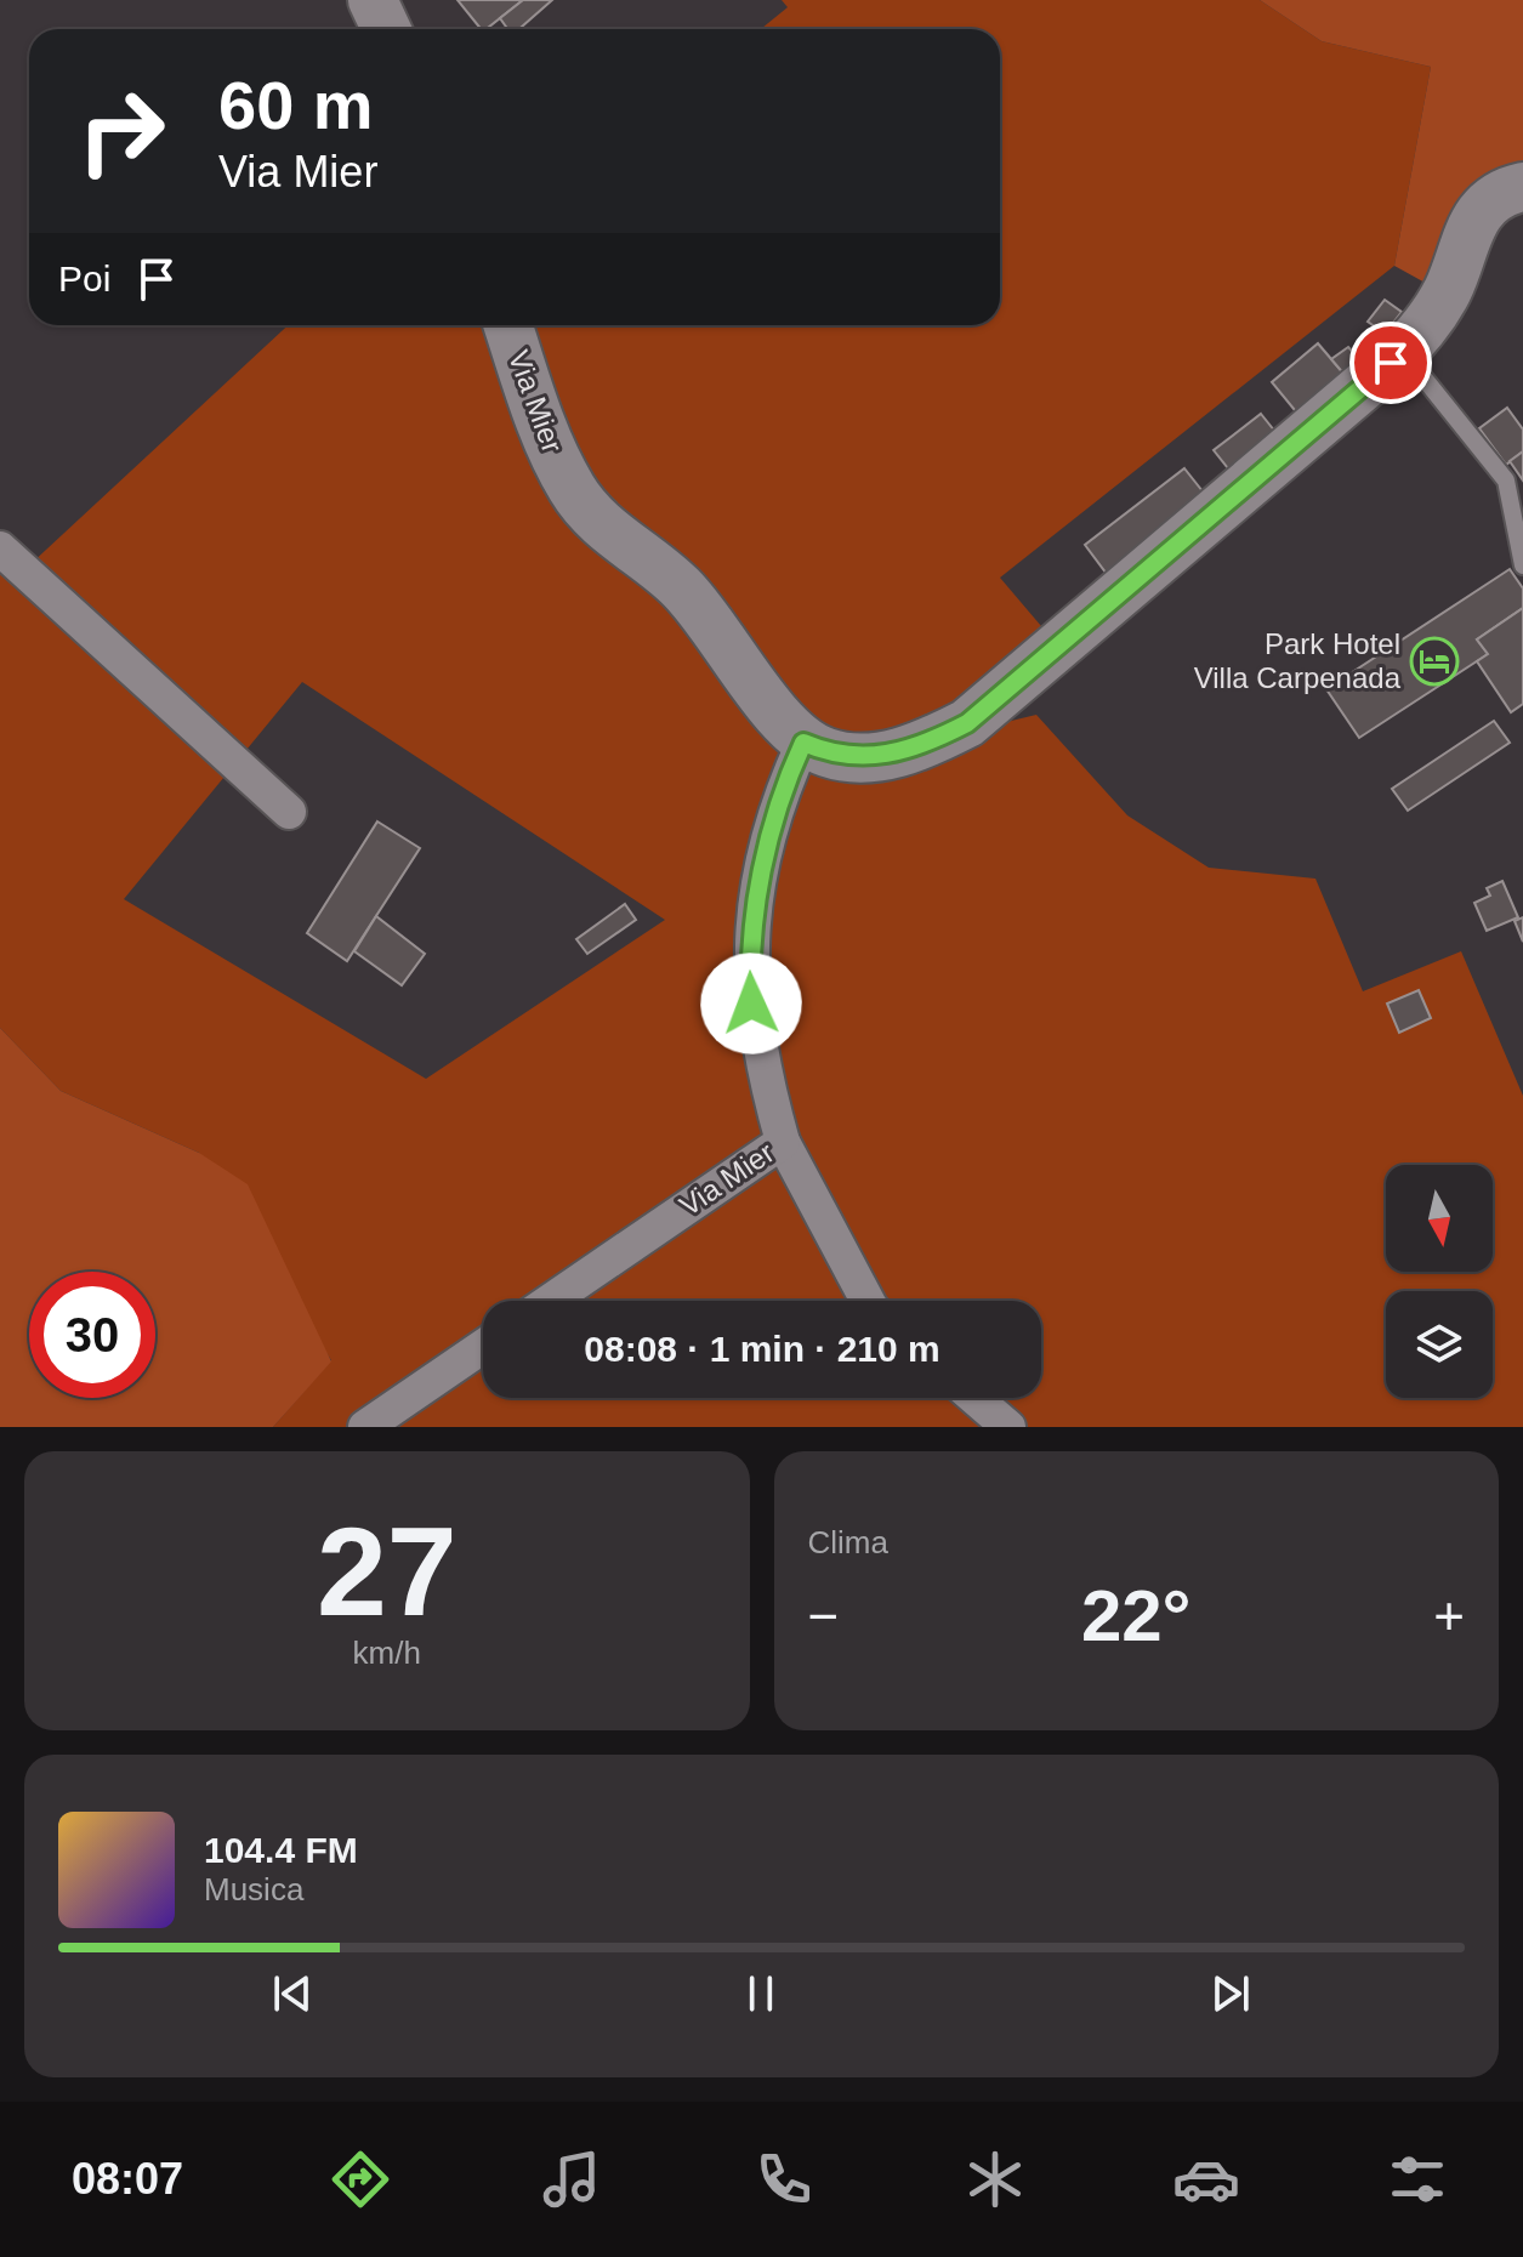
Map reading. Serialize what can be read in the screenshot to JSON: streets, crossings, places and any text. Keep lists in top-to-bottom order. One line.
{"streets":{"street":["Via Mier"]},"places":{"hotel":["Park Hotel Villa Carpenada"]},"north":"bottom","page":{"turn":["60 m","Via Mier"],"then":"Poi","limit":"30","trip":"08:08 · 1 min · 210 m","tile":[["27","km/h"],"Clima"],"heat":["−","22°","+"],"song":["104.4 FM","Musica"],"tabs":"08:07"}}
